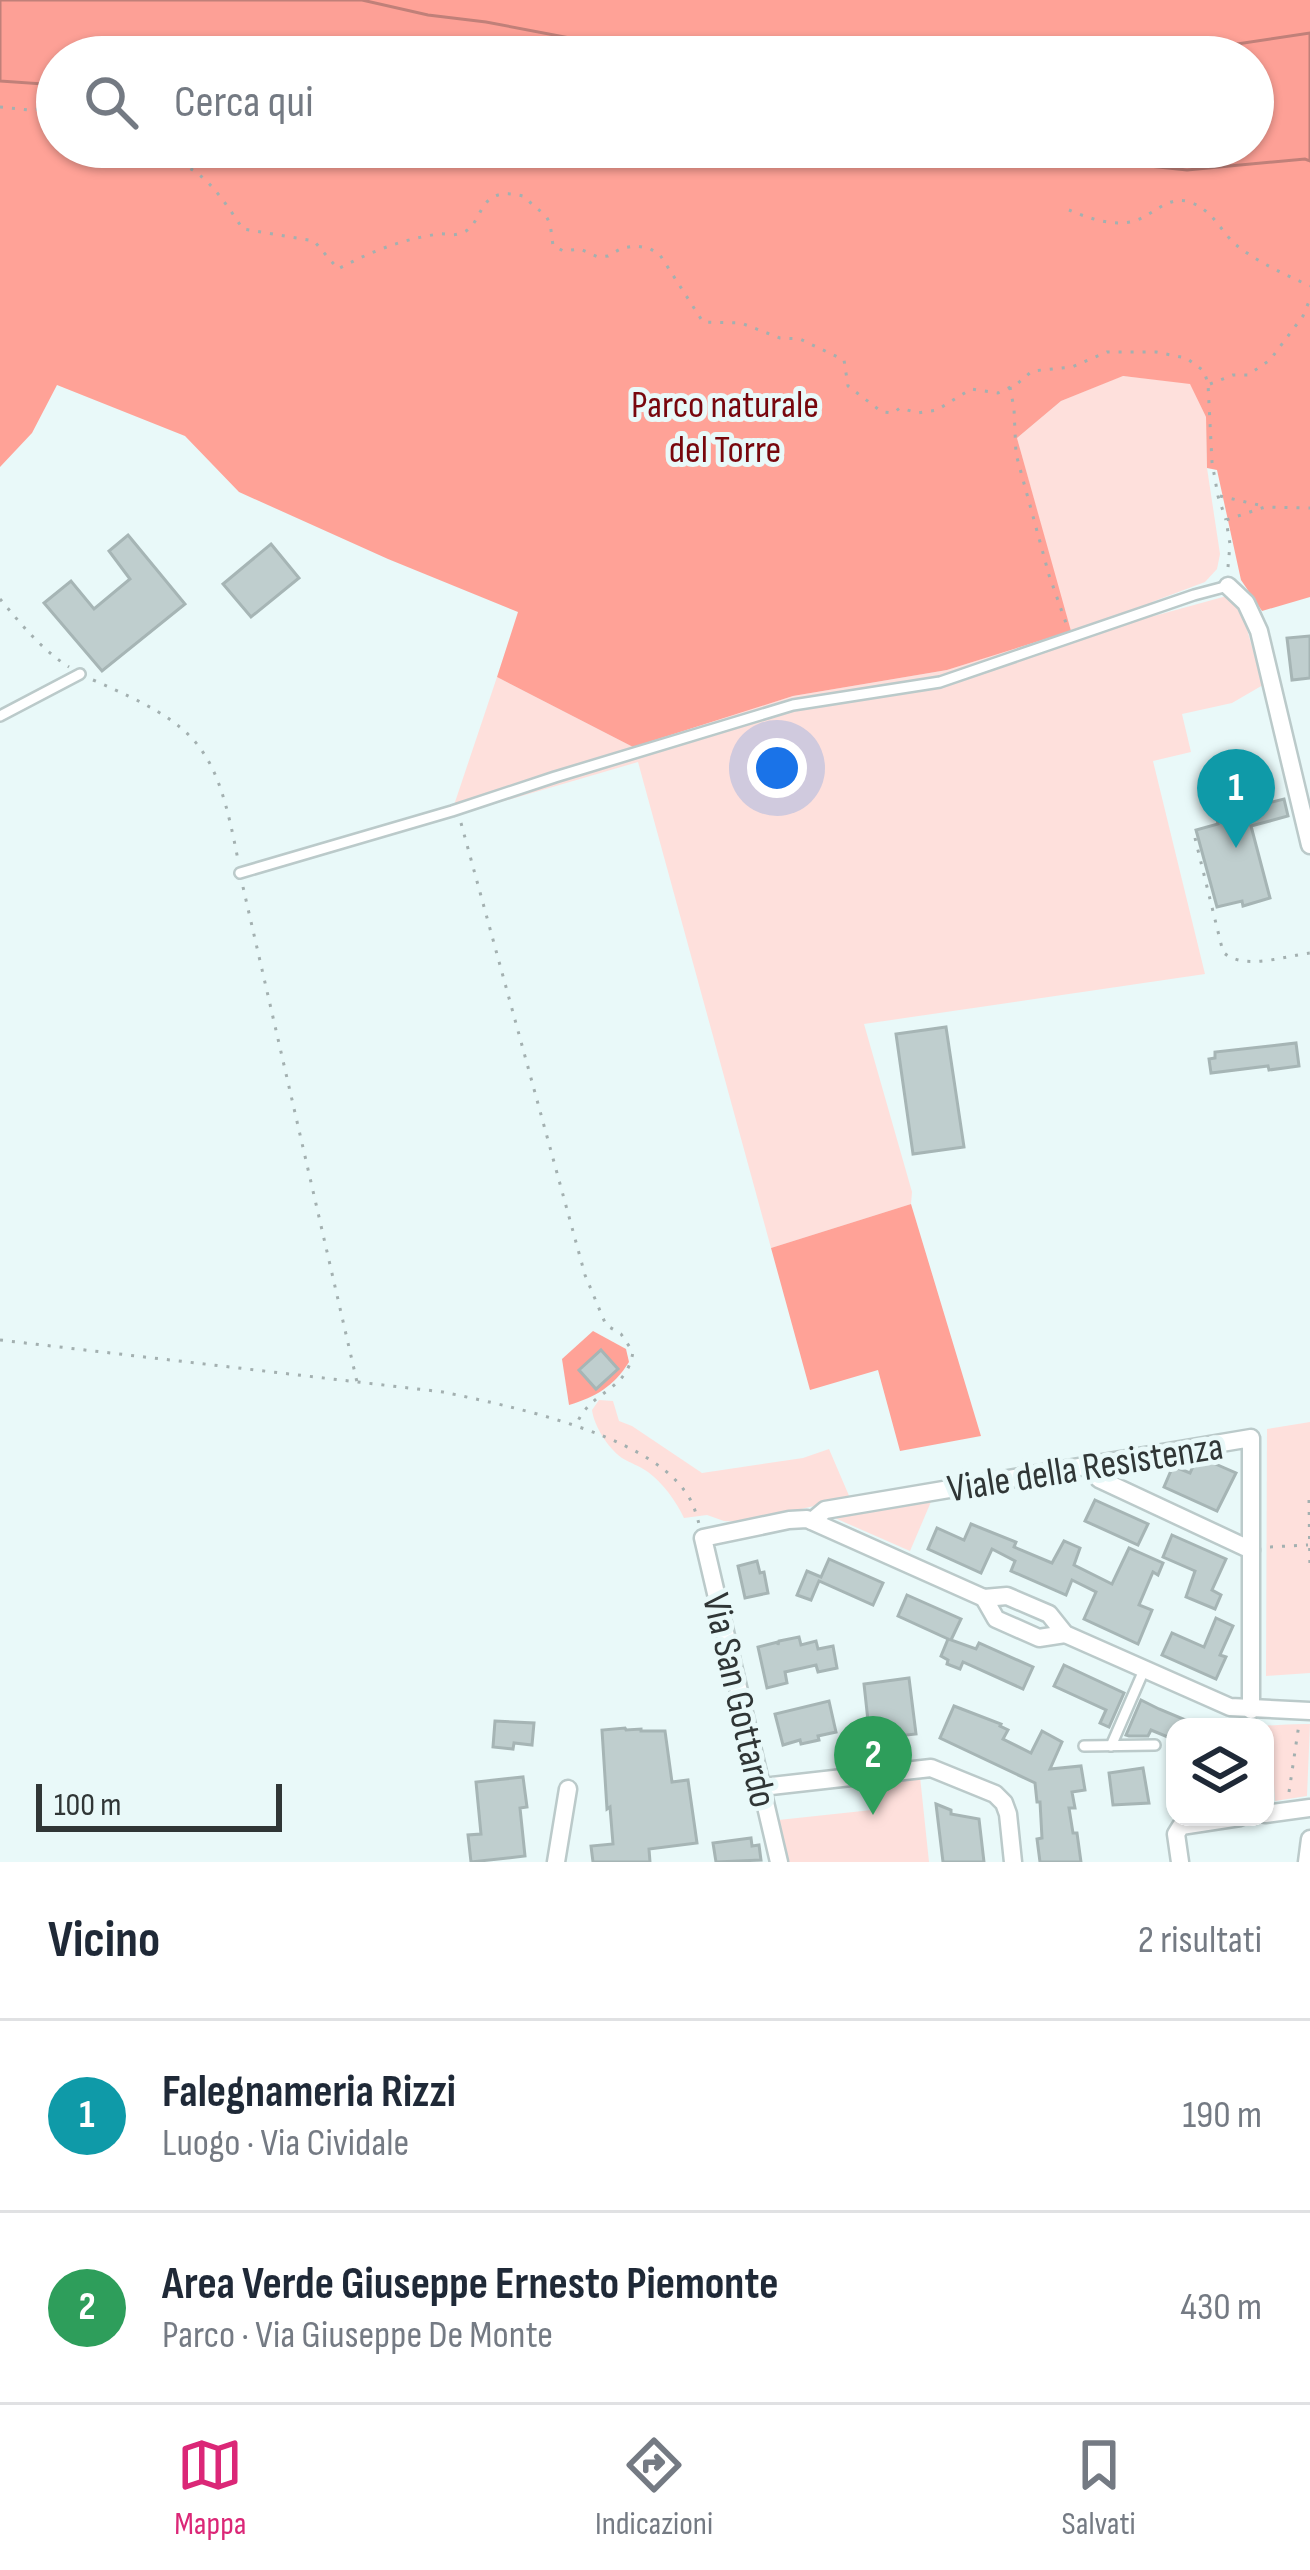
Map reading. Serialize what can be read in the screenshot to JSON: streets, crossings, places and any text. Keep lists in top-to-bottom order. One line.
{"streets":{"street":["Viale della Resistenza","Via San Gottardo"]},"crossings":[["Viale della Resistenza","Via San Gottardo"]],"parks":["Parco naturale del Torre"],"scale_bar":"100 m","page":{"search":"Cerca qui","pins":["1","2"],"scale":"100 m","heading":["Vicino","2 risultati"],"list":[{"mark":"1","name":"Falegnameria Rizzi","note":"Luogo · Via Cividale","value":"190 m"},{"mark":"2","name":"Area Verde Giuseppe Ernesto Piemonte","note":"Parco · Via Giuseppe De Monte","value":"430 m"}],"nav":["Mappa","Indicazioni","Salvati"]}}
